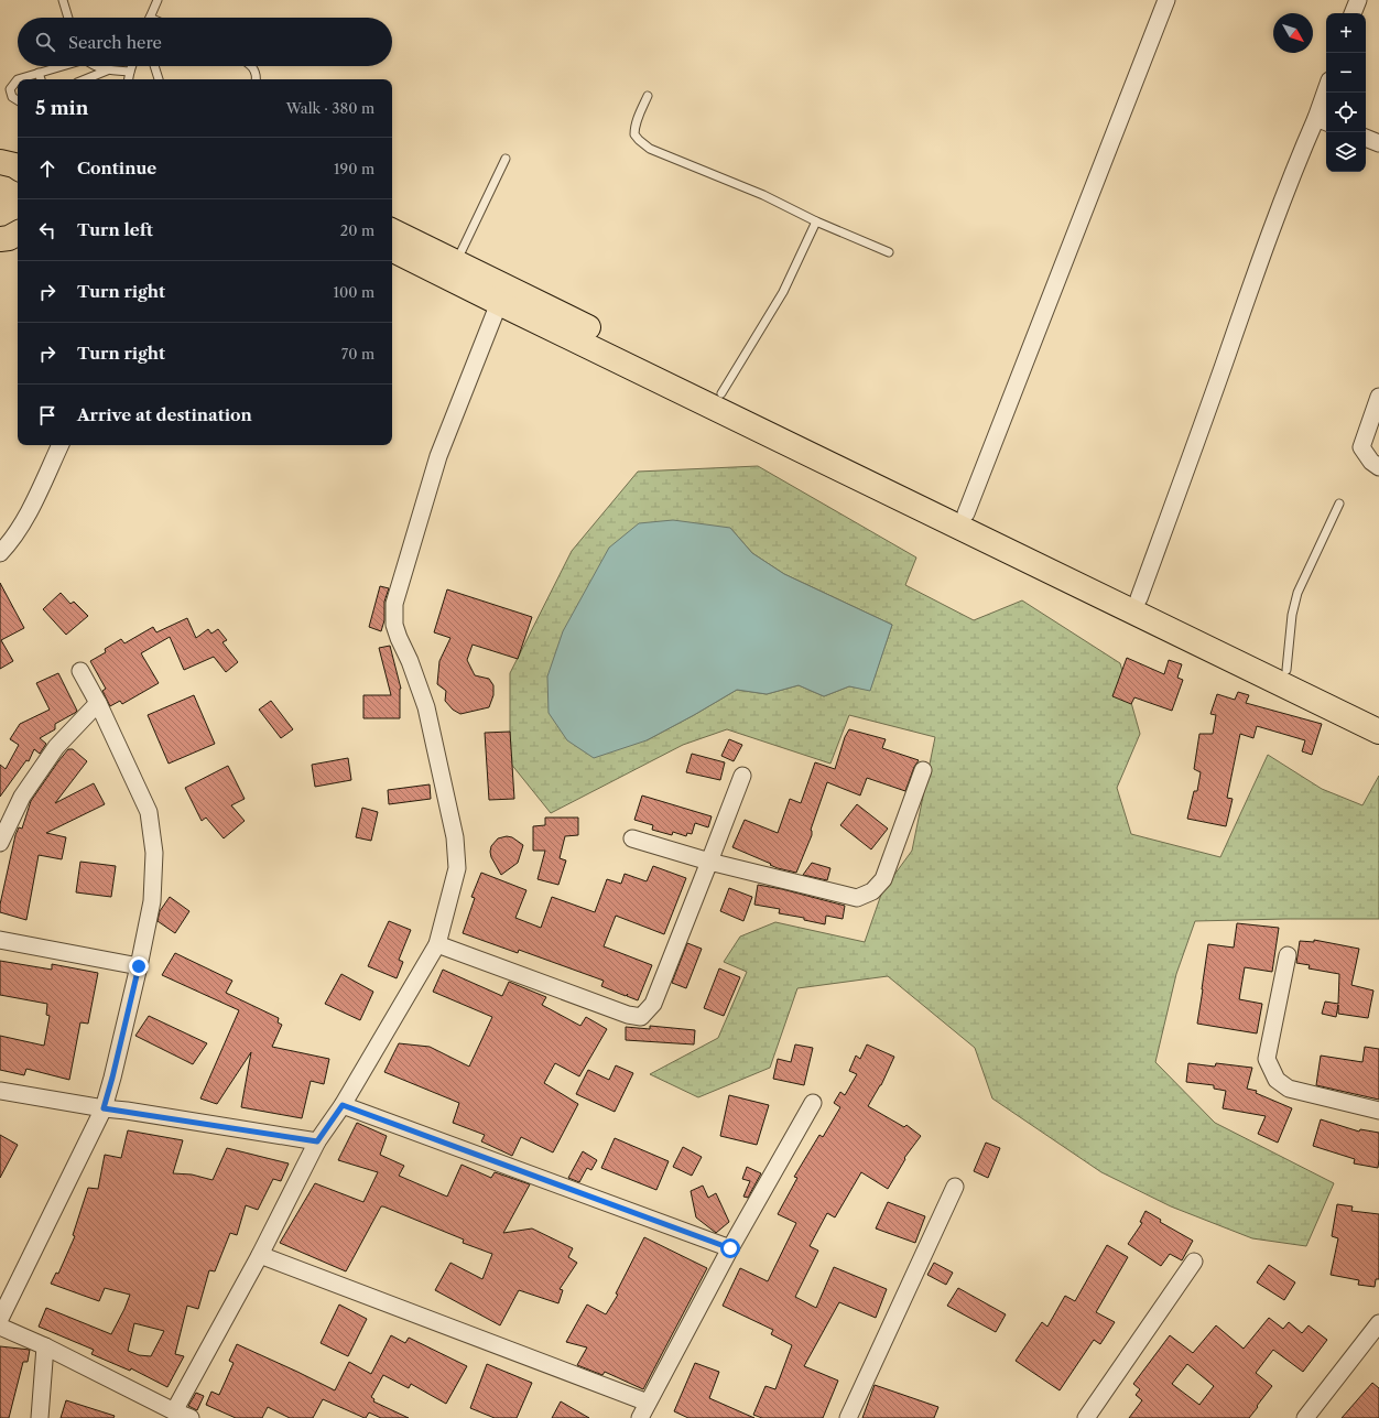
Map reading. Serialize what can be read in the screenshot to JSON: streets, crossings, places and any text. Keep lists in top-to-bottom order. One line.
{"north":"bottom right","page":{"map_buttons":["+","−"],"search":"Search here","heading":["5 min","Walk · 380 m"],"list":[["Continue","190 m"],["Turn left","20 m"],["Turn right","100 m"],["Turn right","70 m"],"Arrive at destination"]}}
